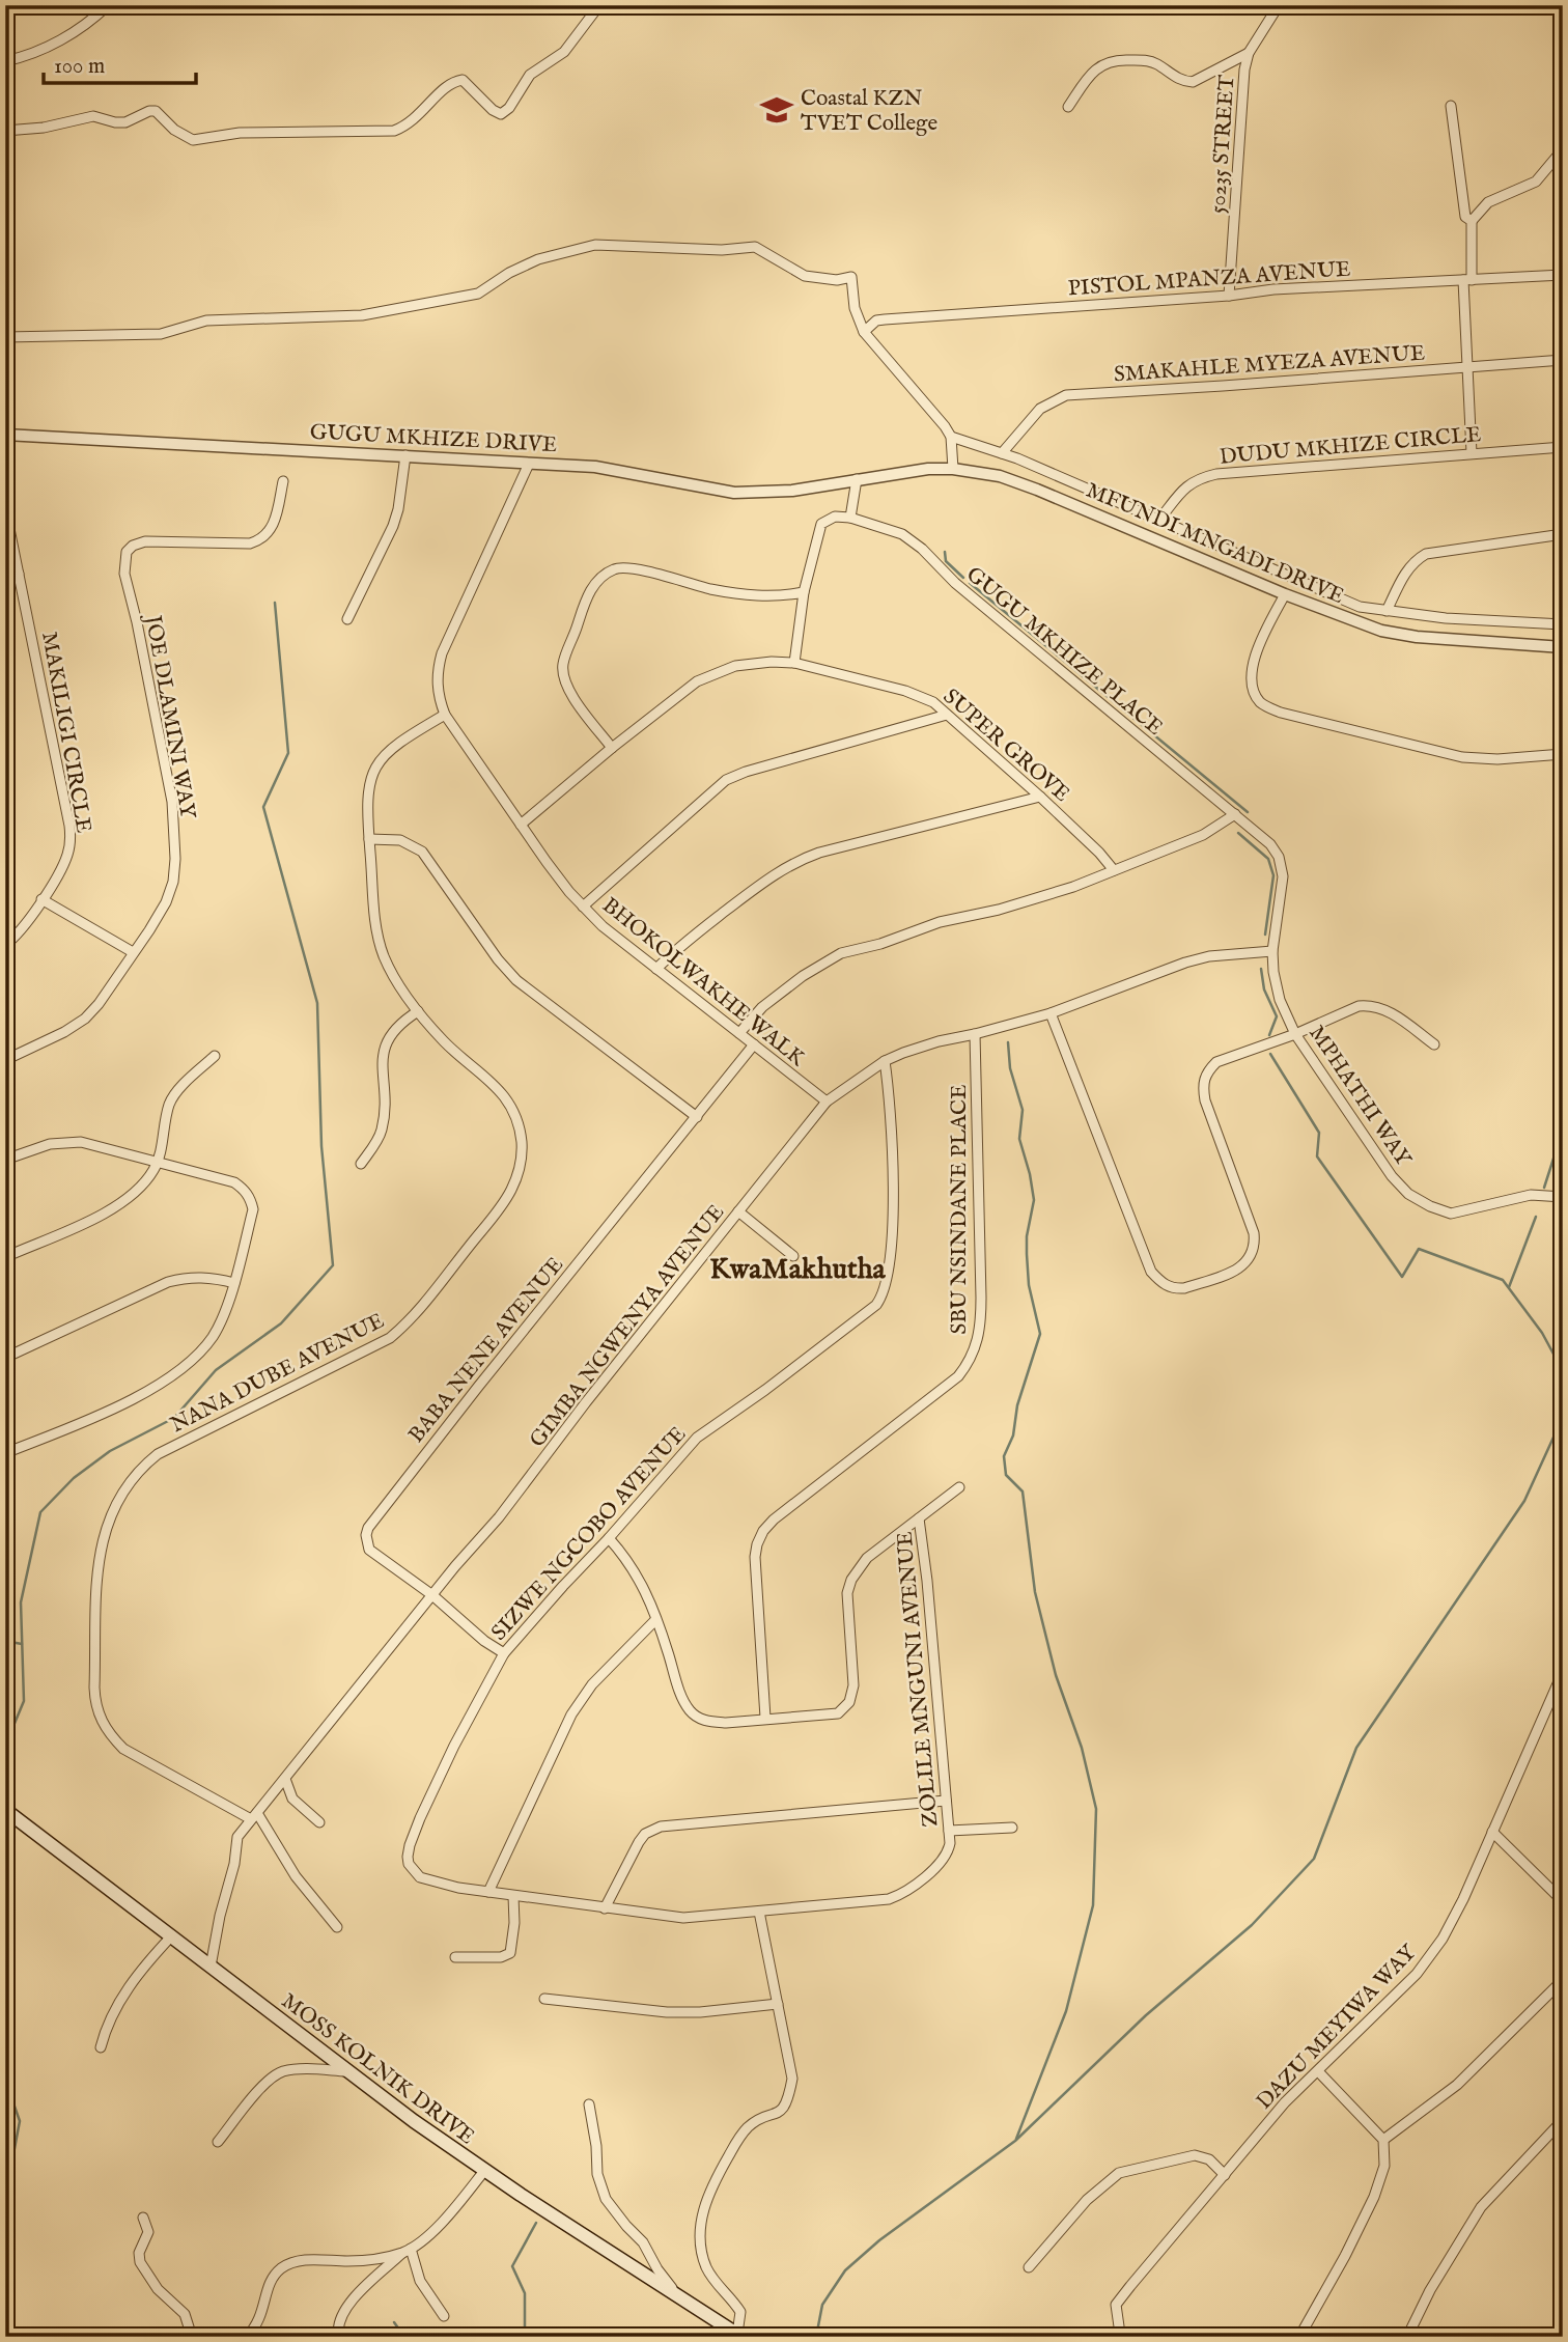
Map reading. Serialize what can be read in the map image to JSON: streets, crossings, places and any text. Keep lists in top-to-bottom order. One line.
{"streets":{"main road":["MOSS KOLNIK DRIVE"],"street":["50235 STREET","PISTOL MPANZA AVENUE","SMAKAHLE MYEZA AVENUE","GUGU MKHIZE DRIVE","DUDU MKHIZE CIRCLE","MFUNDI MNGADI DRIVE","GUGU MKHIZE PLACE","JOE DLAMINI WAY","MAKILIGI CIRCLE","SUPER GROVE","BHOKOLWAKHE WALK","MPHATHI WAY","SBU NSINDANE PLACE","GIMBA NGWENYA AVENUE","BABA NENE AVENUE","NANA DUBE AVENUE","SIZWE NGCOBO AVENUE","ZOLILE MNGUNI AVENUE","DAZU MEYIWA WAY"]},"crossings":[["50235 STREET","PISTOL MPANZA AVENUE"],["GUGU MKHIZE DRIVE","MFUNDI MNGADI DRIVE"],["GUGU MKHIZE DRIVE","BHOKOLWAKHE WALK"],["GUGU MKHIZE PLACE","MPHATHI WAY"],["SUPER GROVE","BHOKOLWAKHE WALK"],["BHOKOLWAKHE WALK","GIMBA NGWENYA AVENUE"],["BHOKOLWAKHE WALK","BABA NENE AVENUE"],["BHOKOLWAKHE WALK","NANA DUBE AVENUE"],["MPHATHI WAY","GIMBA NGWENYA AVENUE"],["SBU NSINDANE PLACE","GIMBA NGWENYA AVENUE"],["GIMBA NGWENYA AVENUE","BABA NENE AVENUE"],["GIMBA NGWENYA AVENUE","NANA DUBE AVENUE"],["GIMBA NGWENYA AVENUE","SIZWE NGCOBO AVENUE"],["GIMBA NGWENYA AVENUE","MOSS KOLNIK DRIVE"],["BABA NENE AVENUE","SIZWE NGCOBO AVENUE"],["SIZWE NGCOBO AVENUE","ZOLILE MNGUNI AVENUE"]],"districts":["KwaMakhutha"],"places":{"school or university":["Coastal KZN TVET College"]},"scale_bar":"100 m"}
